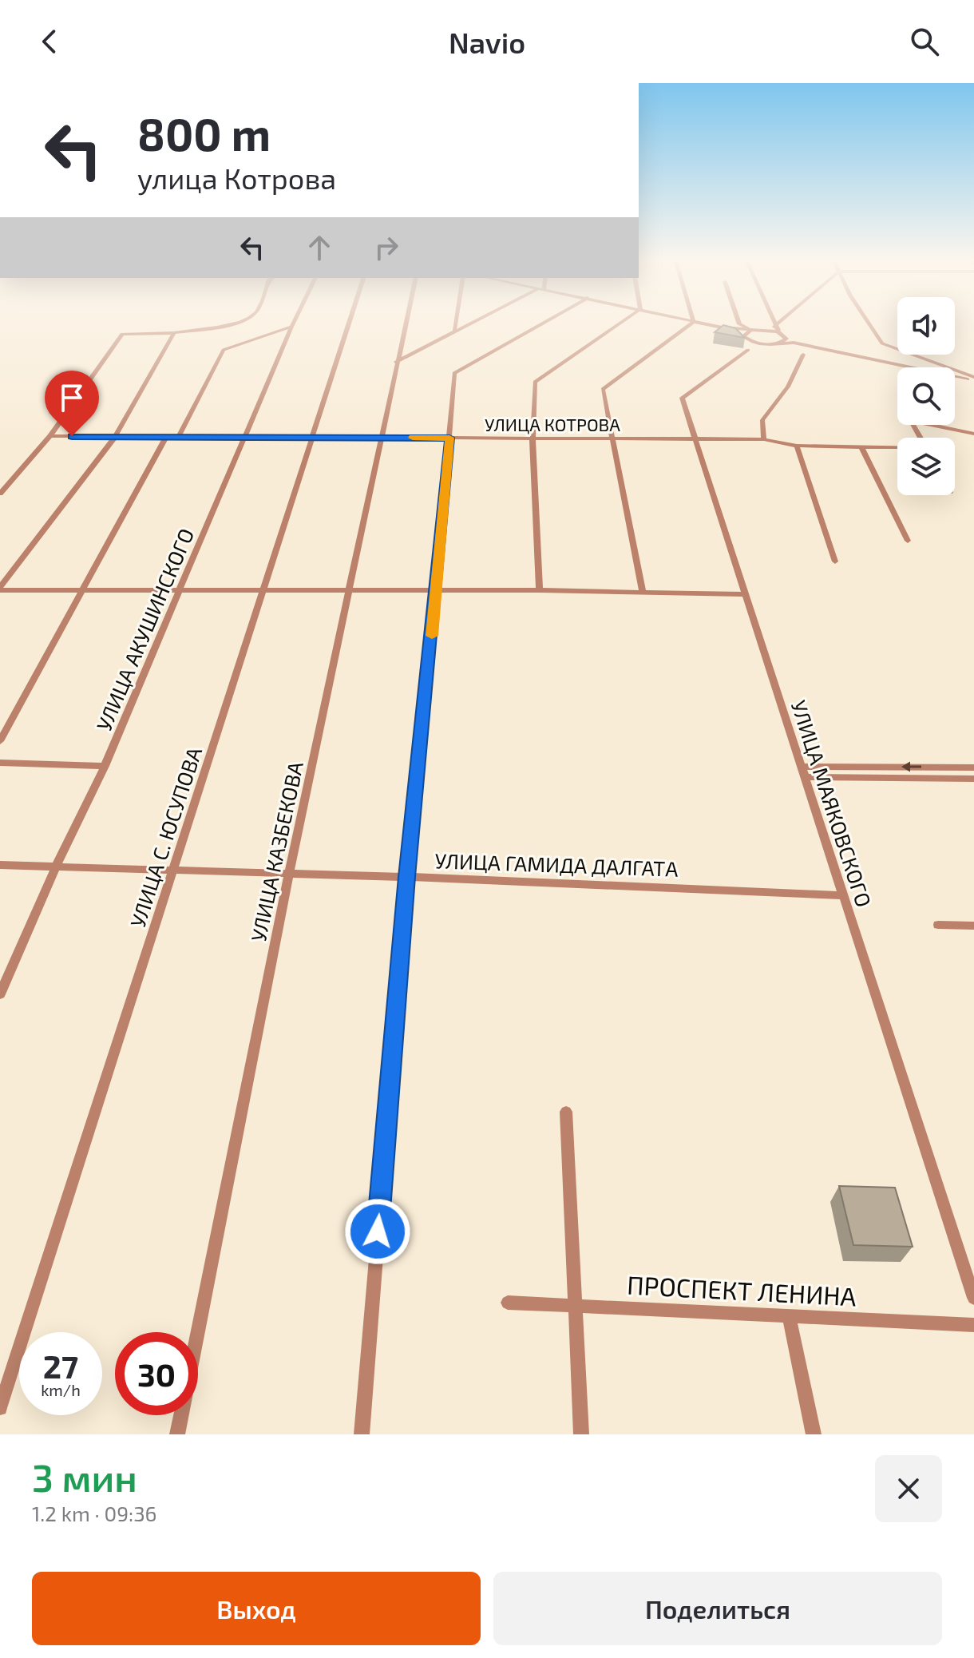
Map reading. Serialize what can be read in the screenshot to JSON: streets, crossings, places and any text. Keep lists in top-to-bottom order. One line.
{"streets":{"street":["УЛИЦА КОТРОВА","УЛИЦА АКУШИНСКОГО","УЛИЦА МАЯКОВСКОГО","УЛИЦА С. ЮСУПОВА","УЛИЦА КАЗБЕКОВА","УЛИЦА ГАМИДА ДАЛГАТА","ПРОСПЕКТ ЛЕНИНА"]},"crossings":[["УЛИЦА КОТРОВА","УЛИЦА АКУШИНСКОГО"],["УЛИЦА КОТРОВА","УЛИЦА МАЯКОВСКОГО"],["УЛИЦА КОТРОВА","УЛИЦА С. ЮСУПОВА"],["УЛИЦА КОТРОВА","УЛИЦА КАЗБЕКОВА"],["УЛИЦА АКУШИНСКОГО","УЛИЦА ГАМИДА ДАЛГАТА"],["УЛИЦА МАЯКОВСКОГО","УЛИЦА ГАМИДА ДАЛГАТА"],["УЛИЦА С. ЮСУПОВА","УЛИЦА ГАМИДА ДАЛГАТА"],["УЛИЦА КАЗБЕКОВА","УЛИЦА ГАМИДА ДАЛГАТА"]],"page":{"header":"Navio","turn":["800 m","улица Котрова"],"speed":"27 km/h","limit":"30","heading":["3 мин","1.2 km · 09:36"],"buttons":["Выход","Поделиться"]}}
